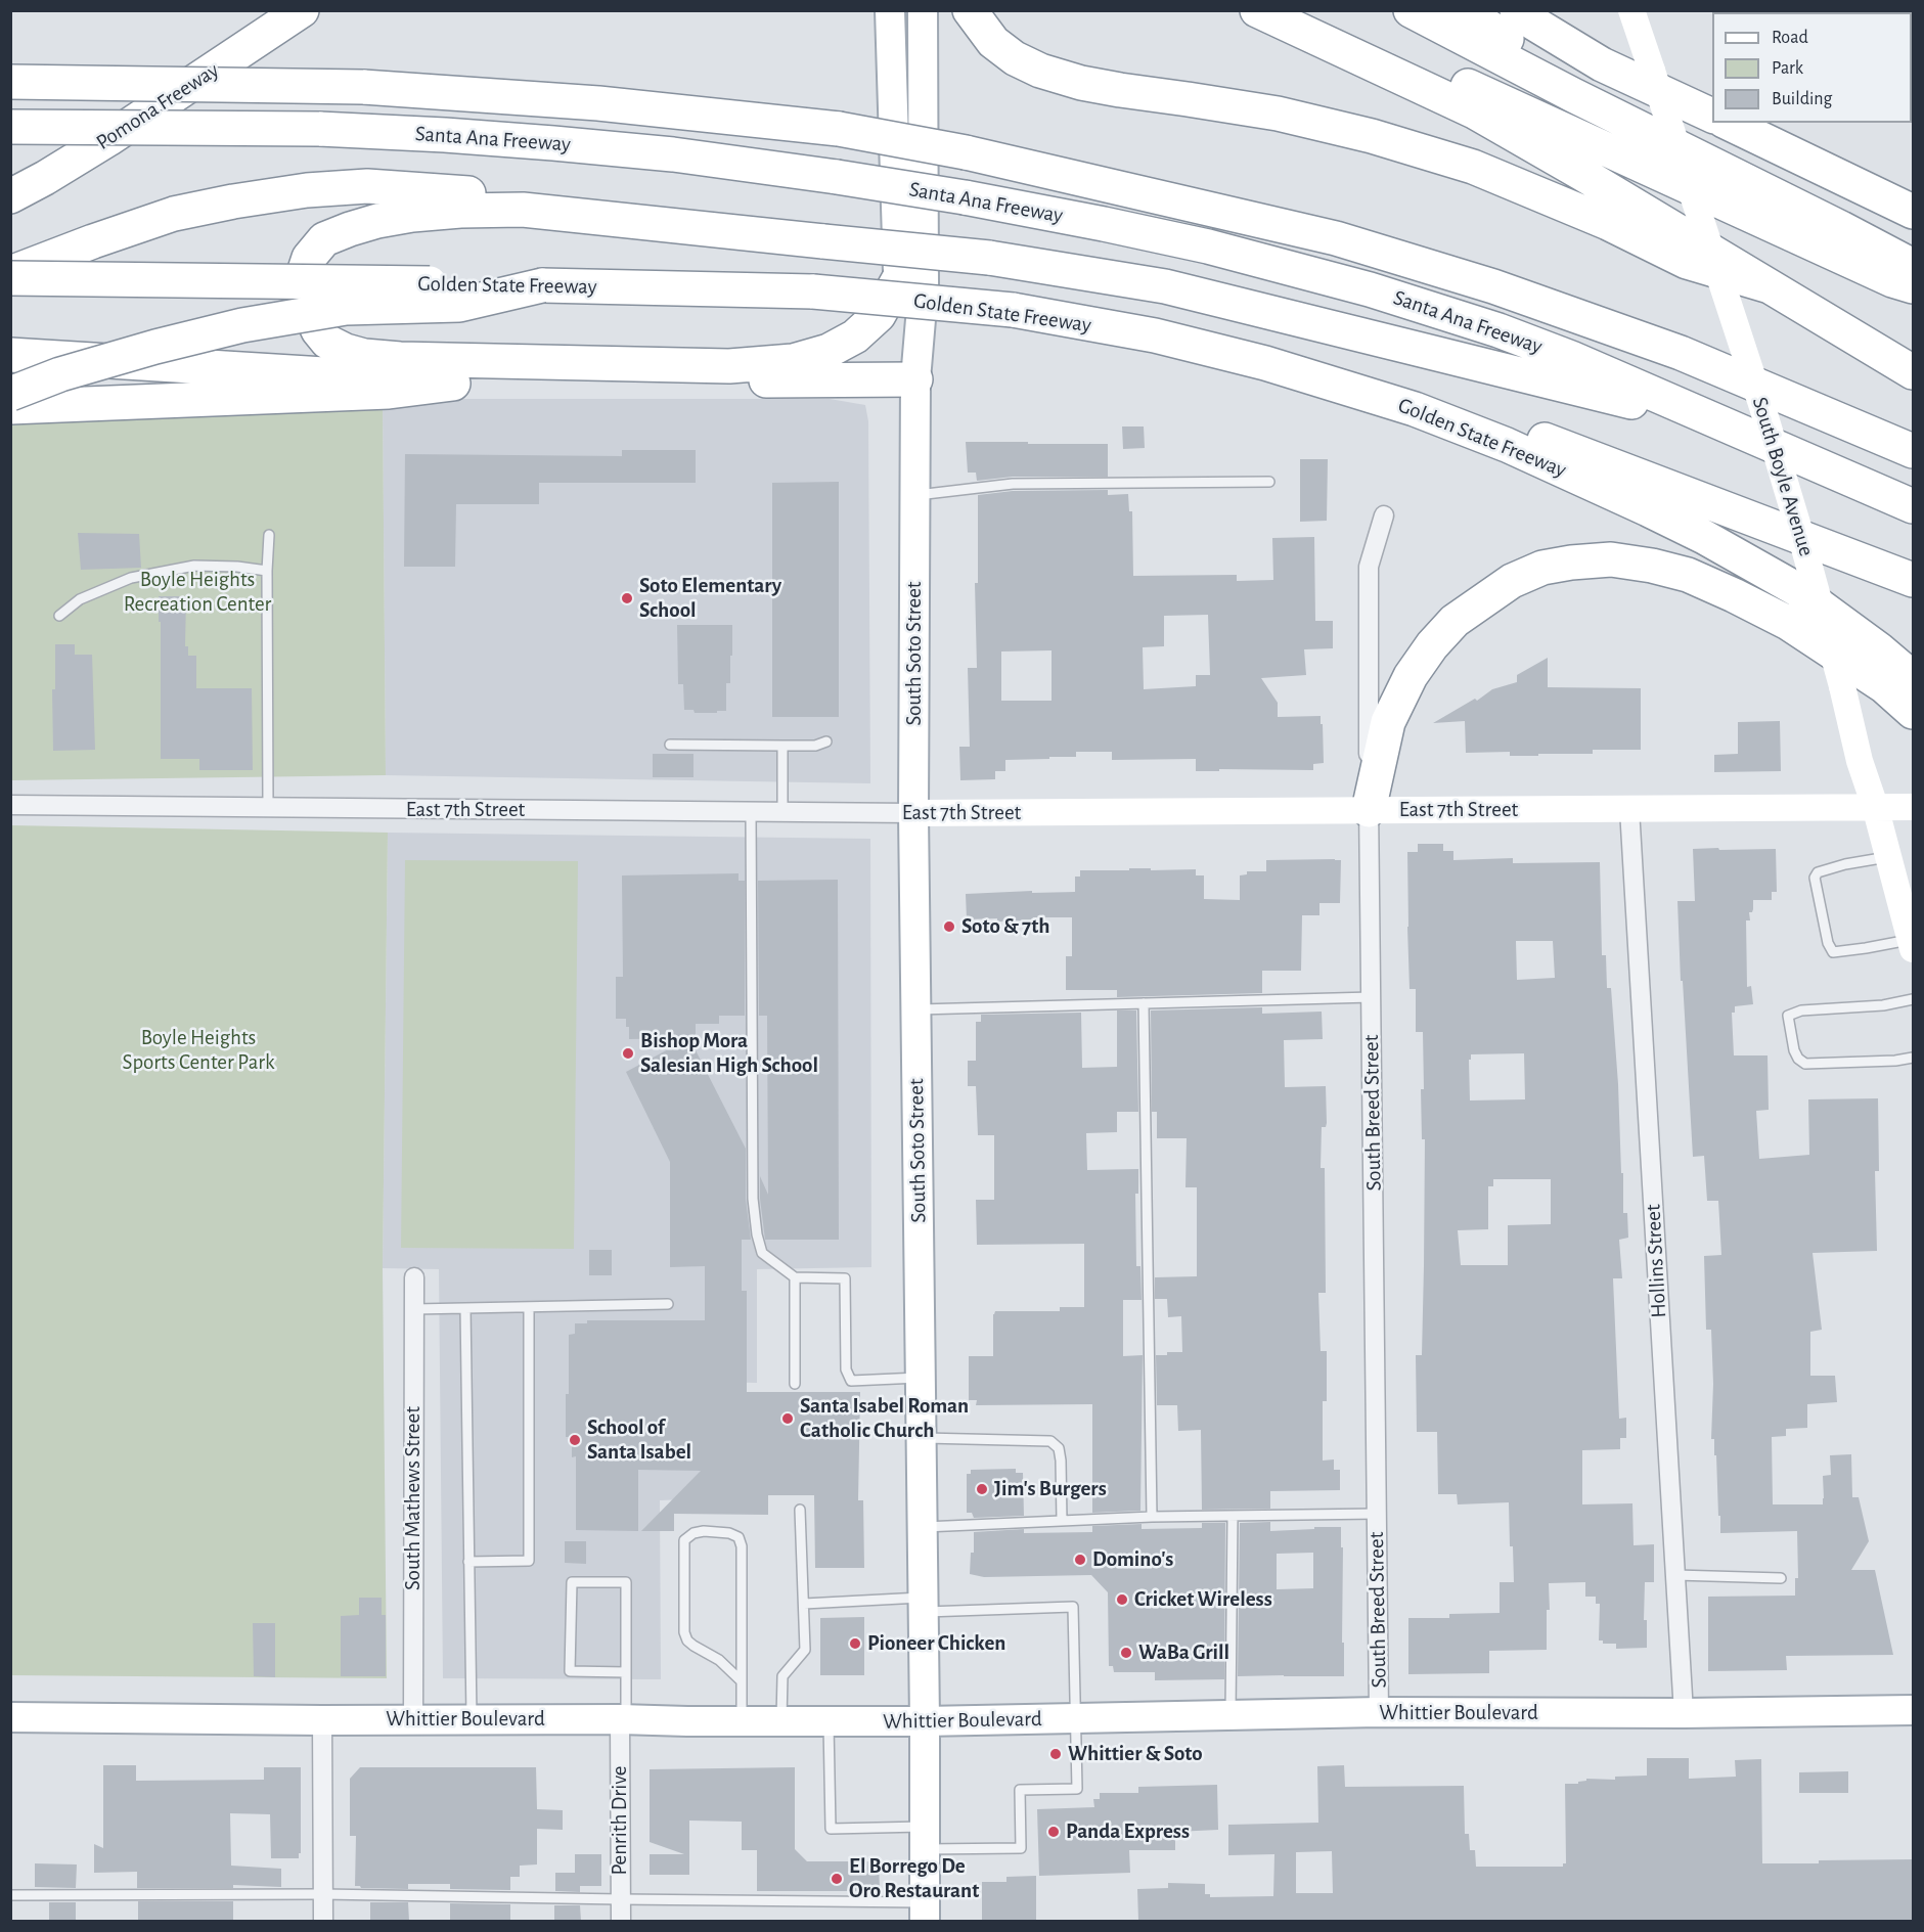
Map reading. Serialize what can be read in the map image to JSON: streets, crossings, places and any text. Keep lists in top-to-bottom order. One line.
{"streets":{"highway":["Pomona Freeway","Santa Ana Freeway","Golden State Freeway"],"main road":["South Boyle Avenue","South Soto Street","East 7th Street","Whittier Boulevard"],"street":["South Breed Street","Hollins Street","South Mathews Street","Penrith Drive"]},"crossings":[["South Boyle Avenue","East 7th Street"],["South Soto Street","East 7th Street"],["South Soto Street","Whittier Boulevard"],["East 7th Street","South Breed Street"],["East 7th Street","Hollins Street"],["South Breed Street","Whittier Boulevard"],["Hollins Street","Whittier Boulevard"],["South Mathews Street","Whittier Boulevard"],["Whittier Boulevard","Penrith Drive"]],"parks":["Boyle Heights Recreation Center","Boyle Heights Sports Center Park"],"places":["Soto Elementary School","Soto & 7th","Bishop Mora Salesian High School","Santa Isabel Roman Catholic Church","School of Santa Isabel","Jim's Burgers","Domino's","Cricket Wireless","Pioneer Chicken","WaBa Grill","Whittier & Soto","Panda Express","El Borrego De Oro Restaurant"],"legend":["Road","Park","Building"]}
